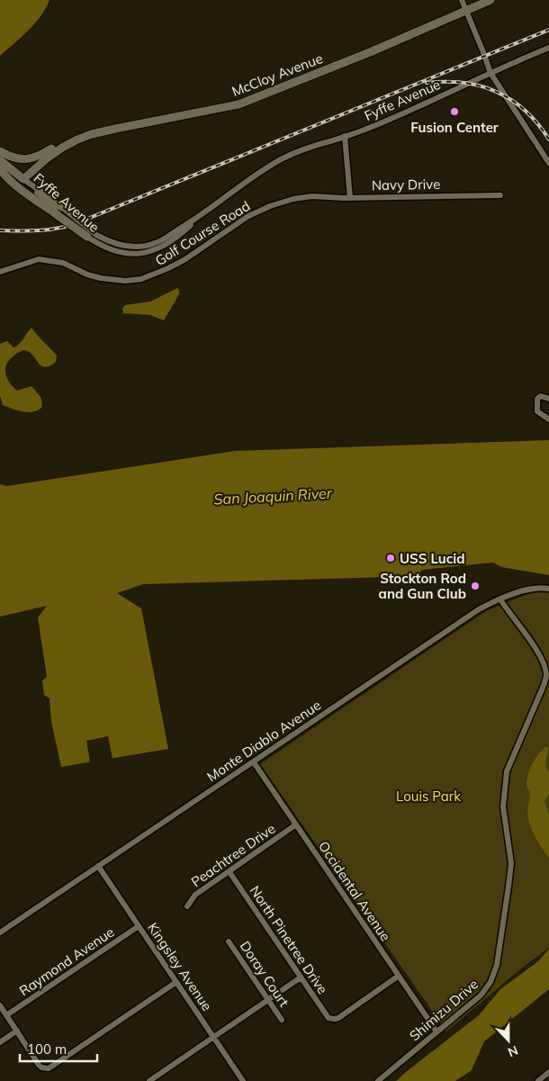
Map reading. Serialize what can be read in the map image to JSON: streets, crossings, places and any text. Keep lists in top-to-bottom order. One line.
{"streets":{"street":["McCloy Avenue","Fyffe Avenue","Navy Drive","Golf Course Road","Monte Diablo Avenue","Peachtree Drive","Occidental Avenue","North Pinetree Drive","Raymond Avenue","Kingsley Avenue","Doray Court","Shimizu Drive"]},"crossings":[["McCloy Avenue","Fyffe Avenue"],["Navy Drive","Golf Course Road"],["Monte Diablo Avenue","Occidental Avenue"],["Monte Diablo Avenue","Kingsley Avenue"],["Monte Diablo Avenue","Shimizu Drive"],["Peachtree Drive","Occidental Avenue"],["Peachtree Drive","North Pinetree Drive"],["Occidental Avenue","North Pinetree Drive"],["Occidental Avenue","Shimizu Drive"],["Raymond Avenue","Kingsley Avenue"]],"water":["San Joaquin River"],"parks":["Louis Park"],"places":["Fusion Center","USS Lucid","Stockton Rod and Gun Club"],"scale_bar":"100 m","north":"bottom"}
